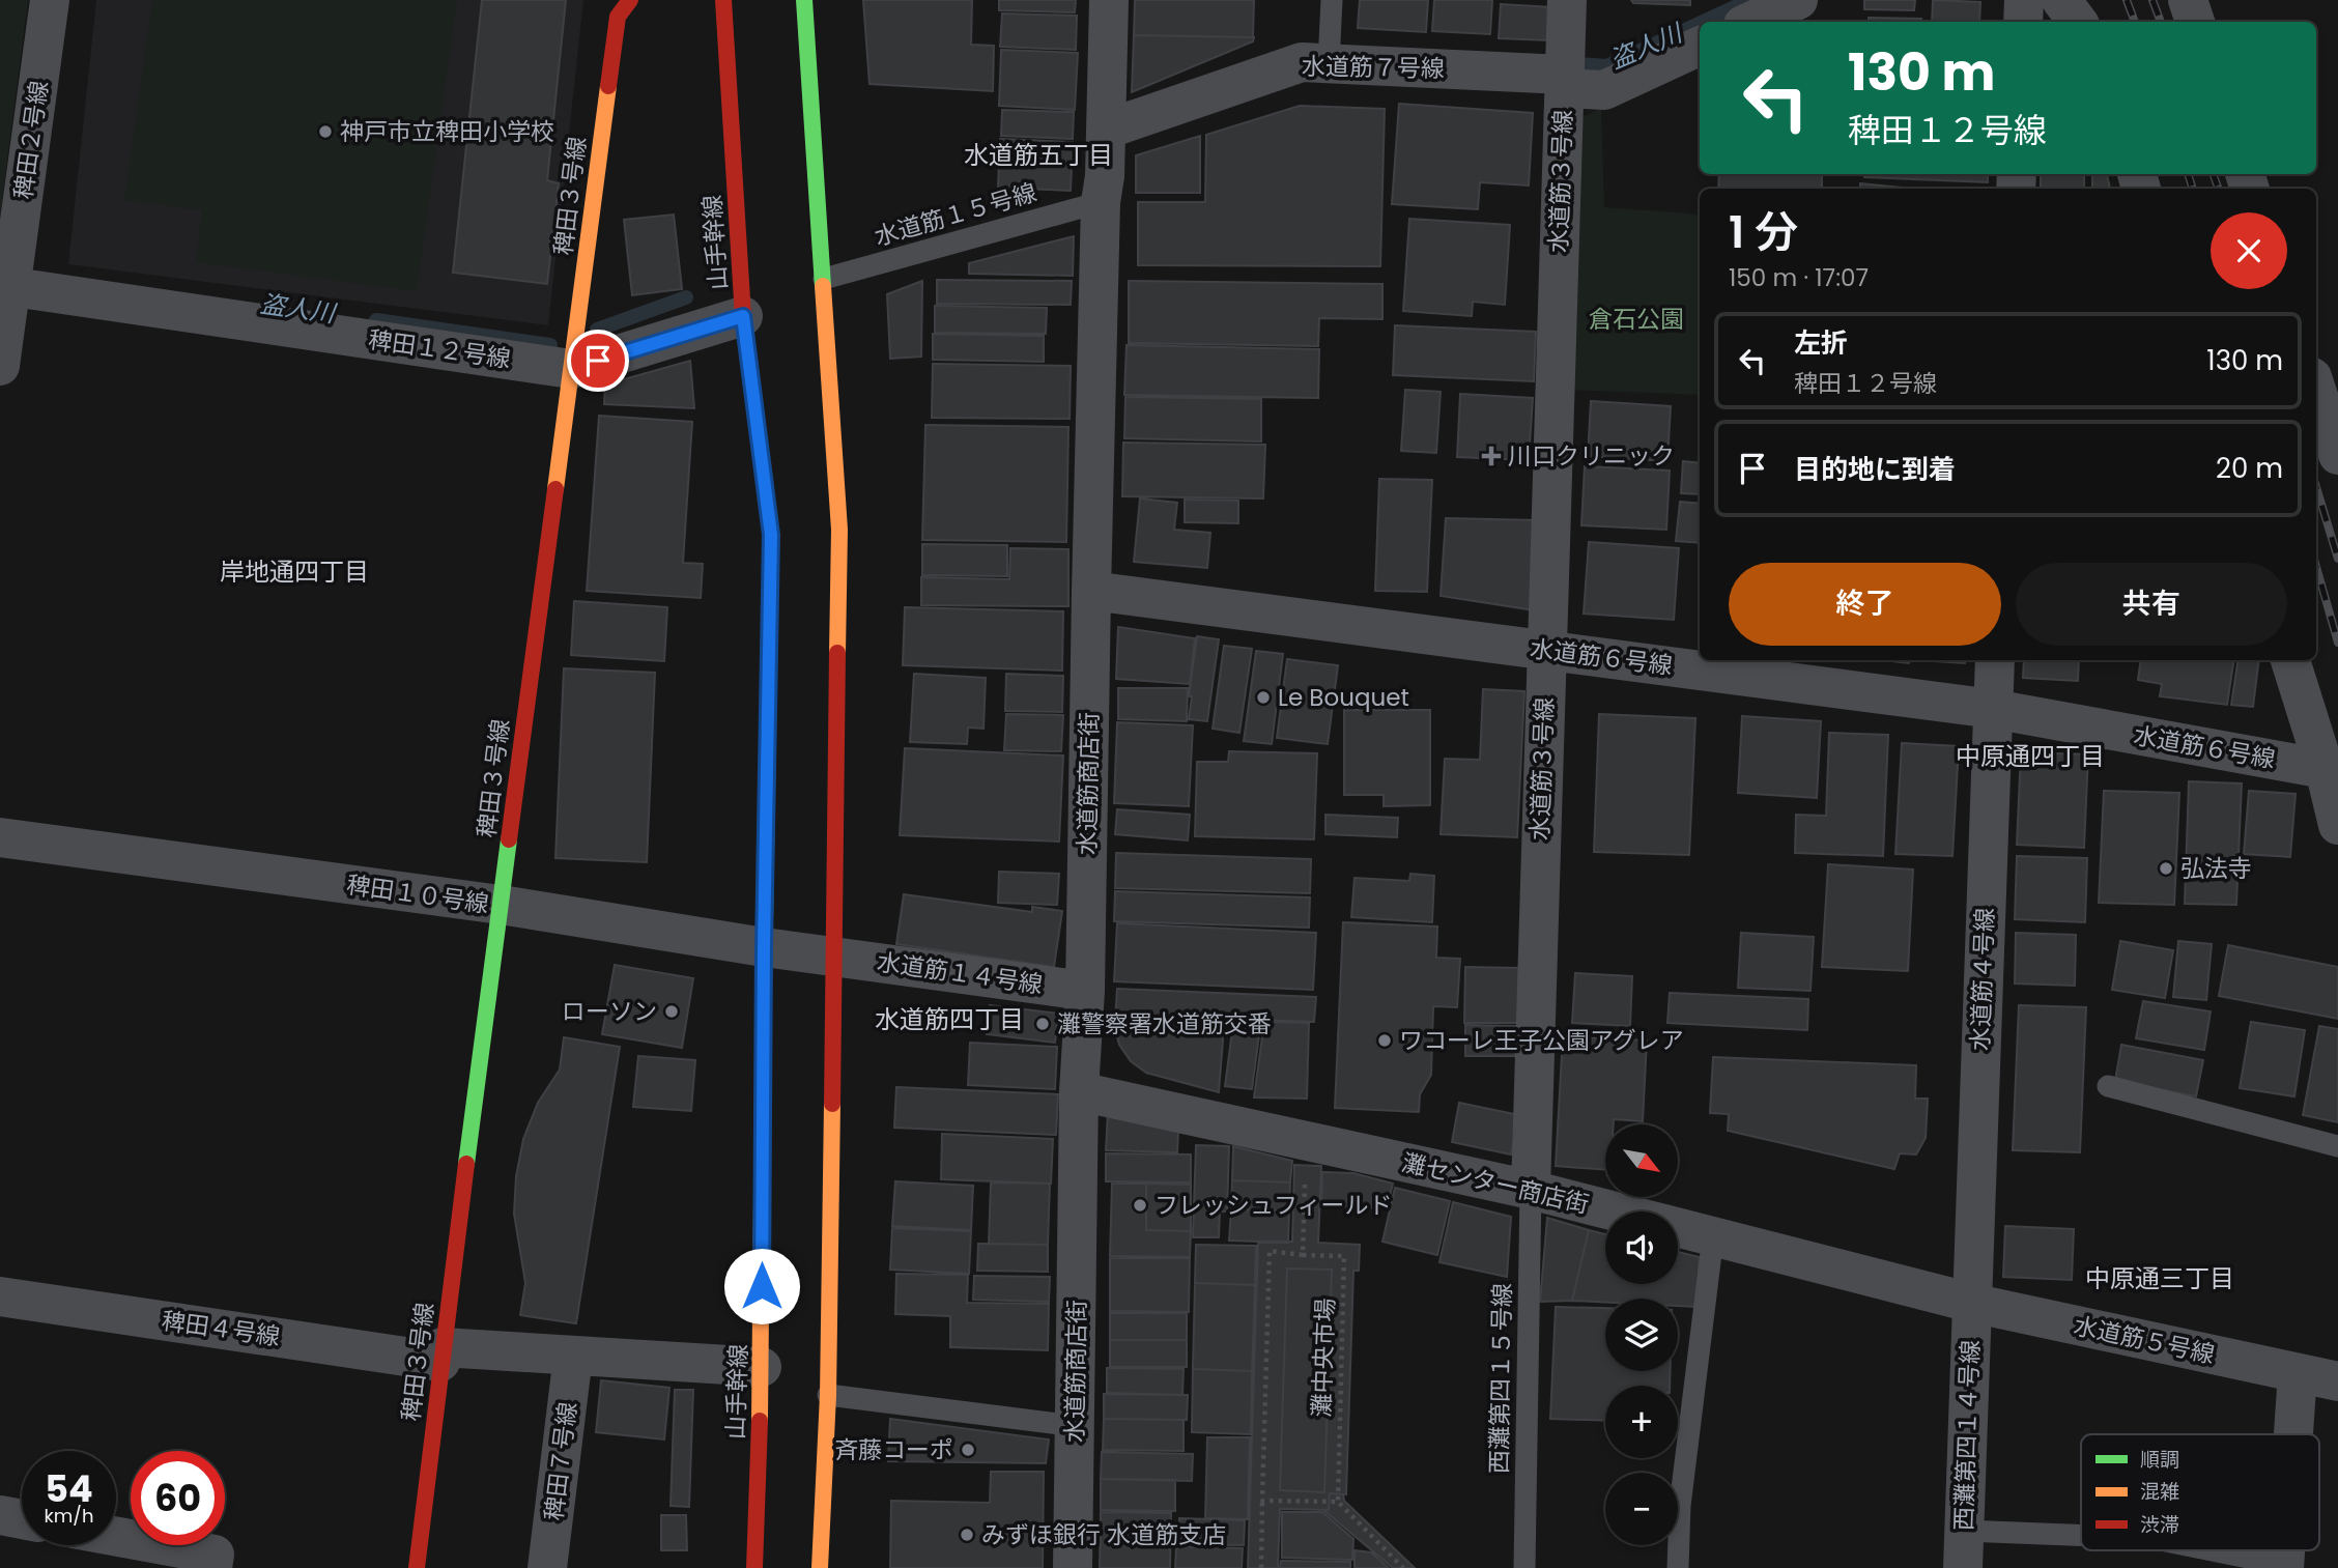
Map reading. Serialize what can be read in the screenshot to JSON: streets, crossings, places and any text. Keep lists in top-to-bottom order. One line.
{"streets":{"main road":["稗田３号線","山手幹線"],"street":["水道筋７号線","稗田２号線","水道筋３号線","稗田１２号線","水道筋６号線","水道筋商店街","稗田１０号線","水道筋１４号線","水道筋４号線","灘センター商店街","稗田４号線","水道筋５号線","西灘第四１４号線","稗田７号線"],"lane":["水道筋１５号線","西灘第四１５号線"],"path":["灘中央市場"]},"crossings":[["水道筋７号線","水道筋３号線"],["水道筋７号線","水道筋商店街"],["稗田２号線","稗田１２号線"],["水道筋３号線","水道筋６号線"],["水道筋３号線","灘センター商店街"],["水道筋３号線","西灘第四１５号線"],["稗田３号線","稗田１２号線"],["稗田３号線","稗田１０号線"],["稗田３号線","稗田４号線"],["水道筋１５号線","水道筋商店街"],["山手幹線","稗田１２号線"],["山手幹線","稗田１０号線"],["山手幹線","稗田４号線"],["水道筋６号線","水道筋商店街"],["水道筋６号線","水道筋４号線"],["水道筋商店街","水道筋１４号線"],["水道筋商店街","灘センター商店街"],["稗田１０号線","水道筋１４号線"],["水道筋４号線","灘センター商店街"],["水道筋４号線","水道筋５号線"],["水道筋４号線","西灘第四１４号線"],["灘センター商店街","水道筋５号線"],["灘センター商店街","西灘第四１５号線"],["灘センター商店街","西灘第四１４号線"],["稗田４号線","稗田７号線"],["水道筋５号線","西灘第四１４号線"]],"districts":["水道筋五丁目","岸地通四丁目","中原通四丁目","水道筋四丁目","中原通三丁目"],"water":["盗人川"],"parks":["倉石公園"],"places":{"other":["神戸市立稗田小学校","Le Bouquet","弘法寺","ローソン","灘警察署水道筋交番","ワコーレ王子公園アグレア","フレッシュフィールド","斉藤コーポ","みずほ銀行 水道筋支店"],"health":["川口クリニック"]},"legend":["順調","混雑","渋滞"],"north":"bottom right","page":{"turn":["130 m","稗田１２号線"],"heading":["1 分","150 m · 17:07"],"list":[{"name":"左折","note":"稗田１２号線","value":"130 m"},{"name":"目的地に到着","value":"20 m"}],"buttons":["終了","共有"],"map_buttons":["+","−"],"speed":"54 km/h","limit":"60"}}
